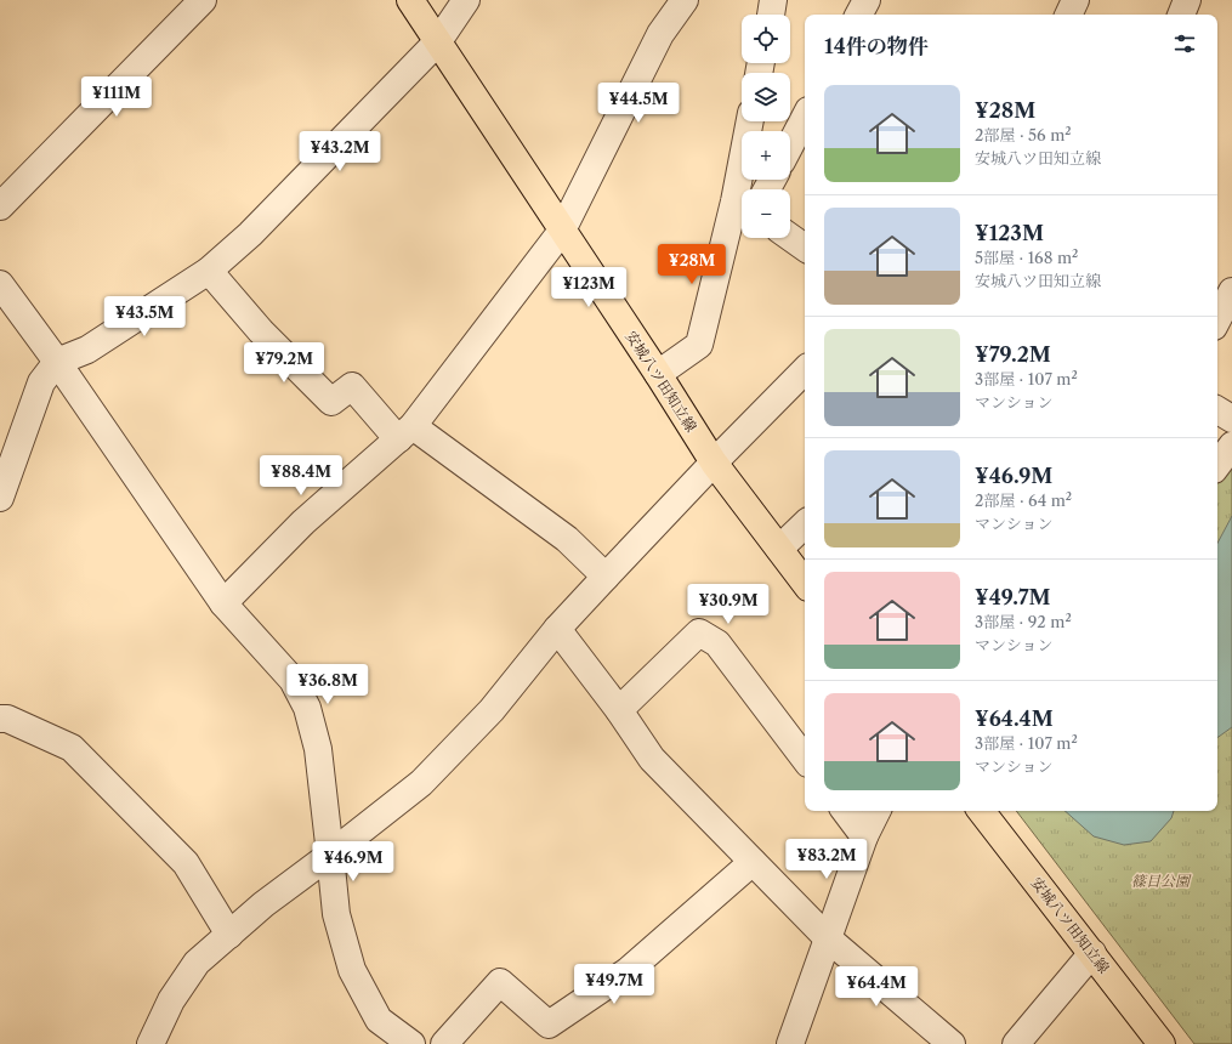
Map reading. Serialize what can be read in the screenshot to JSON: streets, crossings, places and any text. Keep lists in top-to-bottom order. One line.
{"streets":{"main road":["安城八ツ田知立線"]},"parks":["篠目公園"],"page":{"map_buttons":["+","−"],"heading":"14件の物件","list":[{"name":"¥28M","note":"2部屋 · 56 m² · 安城八ツ田知立線"},{"name":"¥123M","note":"5部屋 · 168 m² · 安城八ツ田知立線"},{"name":"¥79.2M","note":"3部屋 · 107 m² · マンション"},{"name":"¥46.9M","note":"2部屋 · 64 m² · マンション"},{"name":"¥49.7M","note":"3部屋 · 92 m² · マンション"},{"name":"¥64.4M","note":"3部屋 · 107 m² · マンション"}],"price":["¥111M","¥44.5M","¥43.2M","¥28M","¥123M","¥43.5M","¥79.2M","¥88.4M","¥30.9M","¥36.8M","¥83.2M","¥46.9M","¥49.7M","¥64.4M"]}}
